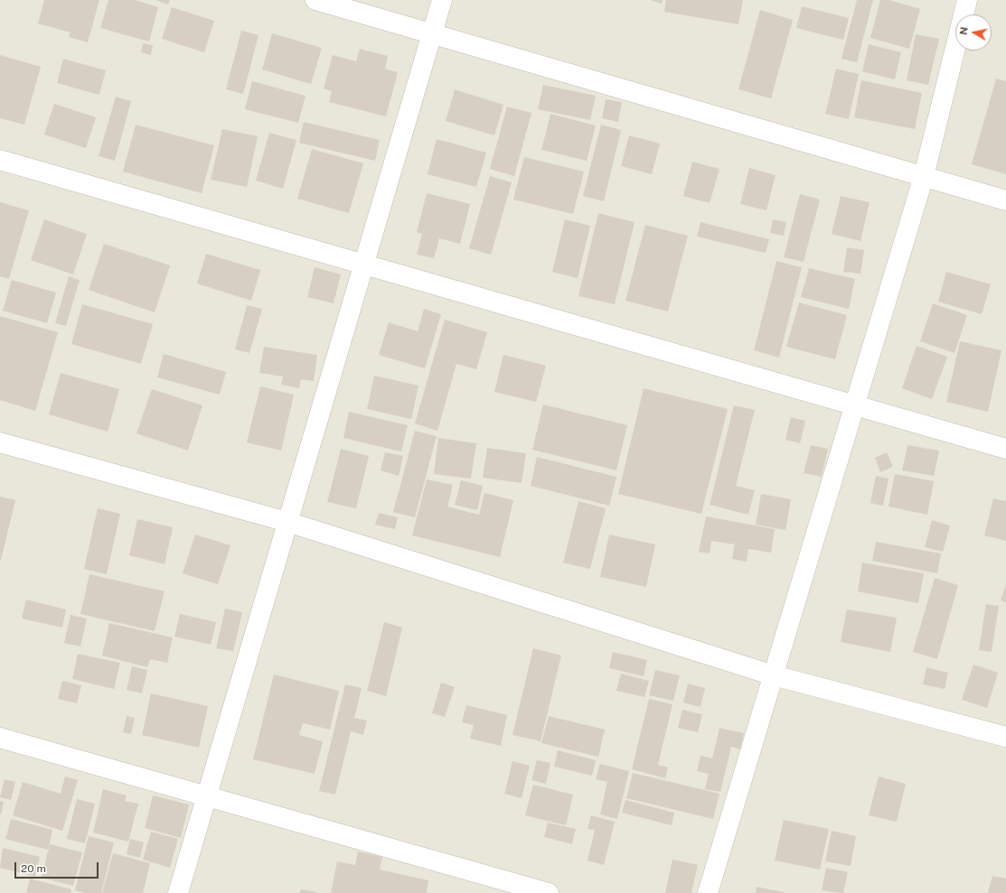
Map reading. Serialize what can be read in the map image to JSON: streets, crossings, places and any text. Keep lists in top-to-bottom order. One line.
{"scale_bar":"20 m","north":"left"}
